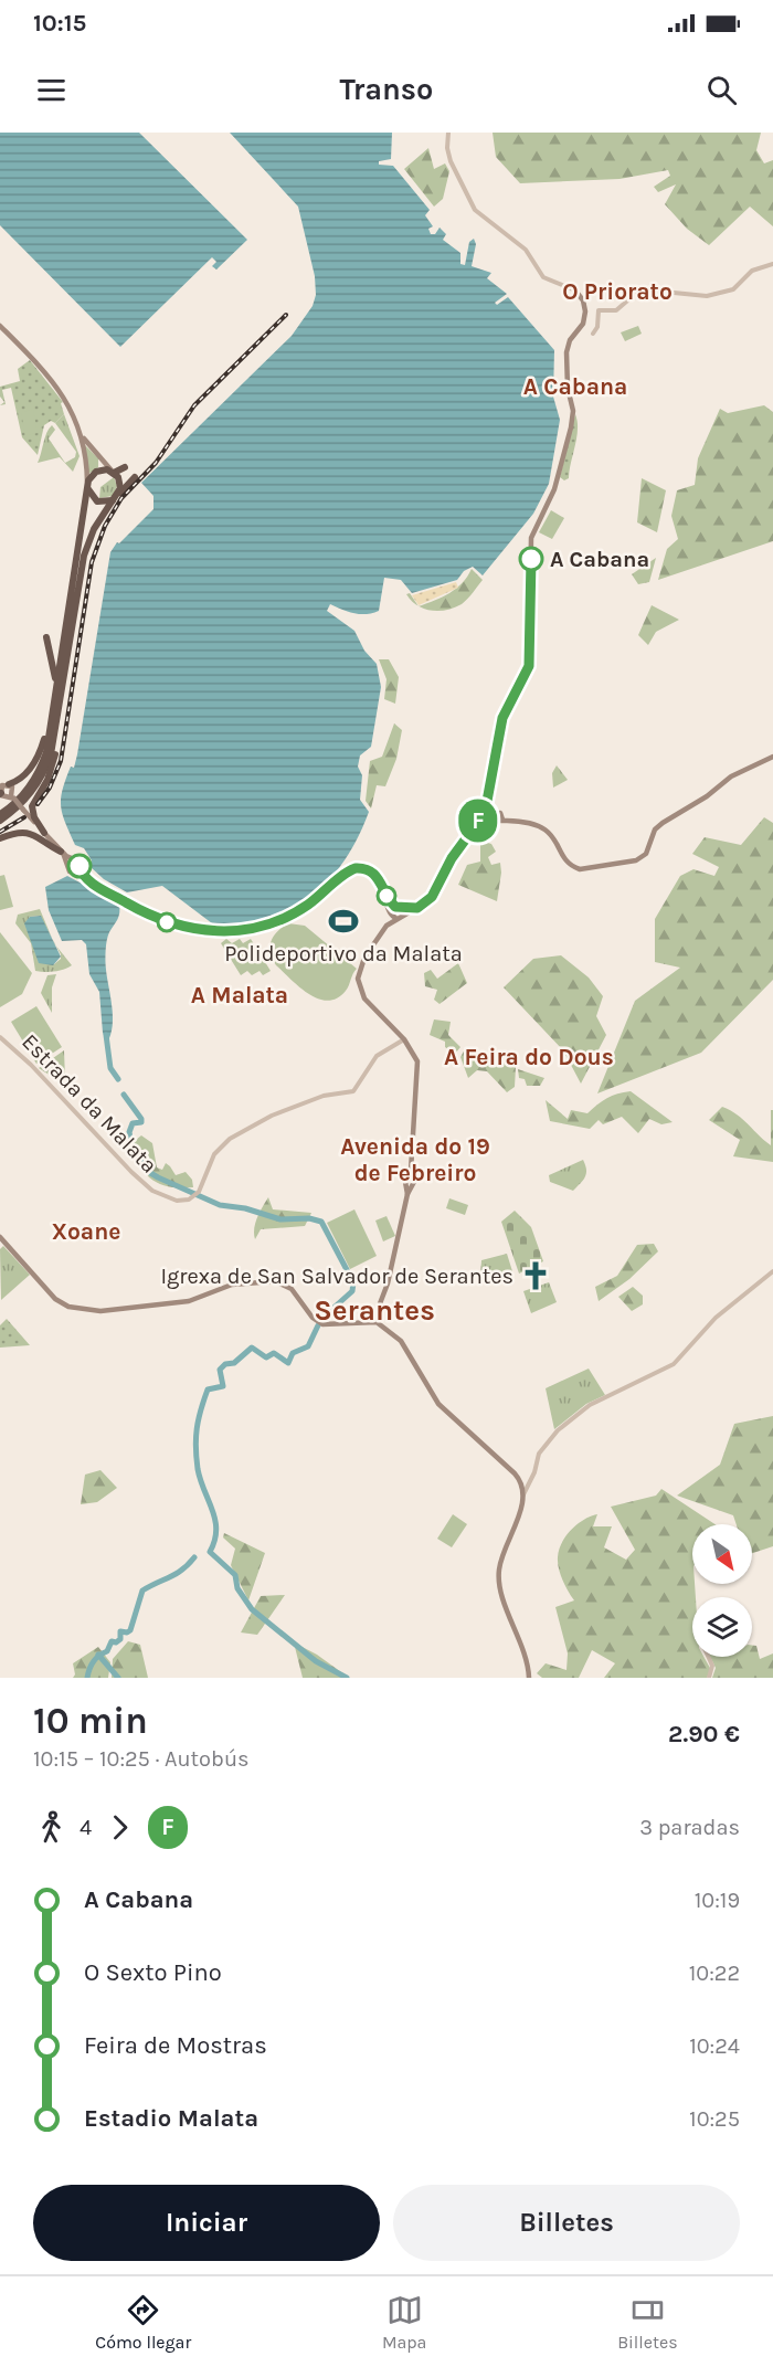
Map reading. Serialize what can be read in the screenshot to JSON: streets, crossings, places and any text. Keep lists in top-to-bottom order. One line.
{"streets":{"street":["Estrada da Malata"]},"districts":["O Priorato","A Cabana","A Malata","A Feira do Dous","Avenida do 19 de Febreiro","Xoane","Serantes"],"places":{"other":["A Cabana"],"sports":["Polideportivo da Malata"],"church":["Igrexa de San Salvador de Serantes"]},"lines":["bus line F"],"north":"bottom right","page":{"status":"10:15","header":"Transo","on_map":"F","heading":["10 min","10:15 – 10:25 · Autobús","2.90 €"],"legs":["4","F","3 paradas"],"list":[{"name":"A Cabana","value":"10:19"},{"name":"O Sexto Pino","value":"10:22"},{"name":"Feira de Mostras","value":"10:24"},{"name":"Estadio Malata","value":"10:25"}],"buttons":["Iniciar","Billetes"],"tabs":["Cómo llegar","Mapa","Billetes"]}}
